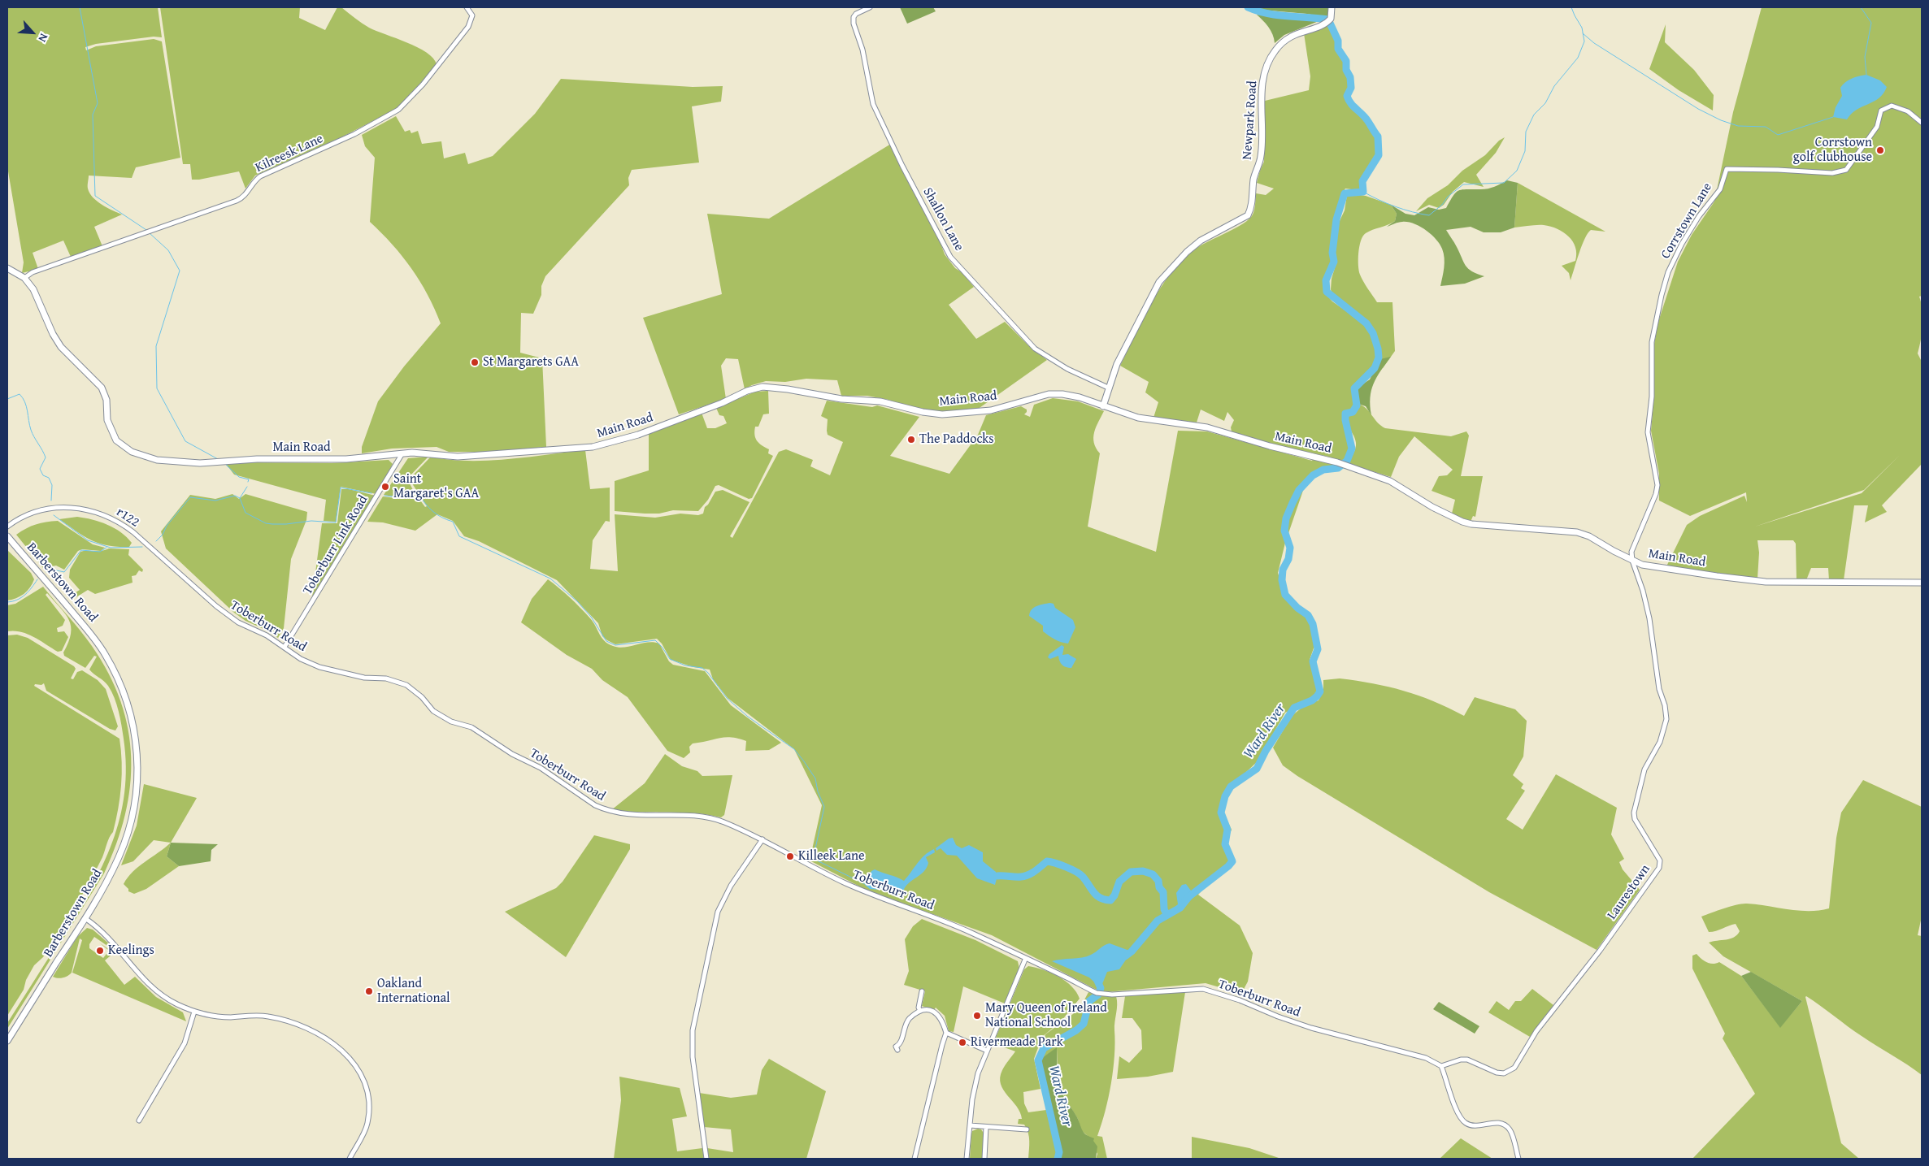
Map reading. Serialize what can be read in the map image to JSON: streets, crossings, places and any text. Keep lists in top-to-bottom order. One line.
{"streets":{"main road":["Newpark Road","Main Road","Barberstown Road"],"street":["Kilreesk Lane","Shallon Lane","Corrstown Lane","r122","Toberburr Link Road","Toberburr Road","Laurestown"]},"crossings":[["Newpark Road","Shallon Lane"],["Newpark Road","Main Road"],["Kilreesk Lane","Main Road"],["Corrstown Lane","Main Road"],["Corrstown Lane","Laurestown"],["Main Road","Toberburr Link Road"],["Main Road","Laurestown"],["r122","Toberburr Road"],["Toberburr Link Road","Toberburr Road"],["Toberburr Road","Laurestown"]],"water":["Ward River"],"places":["Corrstown golf clubhouse","St Margarets GAA","The Paddocks","Saint Margaret's GAA","Killeek Lane","Keelings","Oakland International","Mary Queen of Ireland National School","Rivermeade Park"],"north":"bottom right"}
